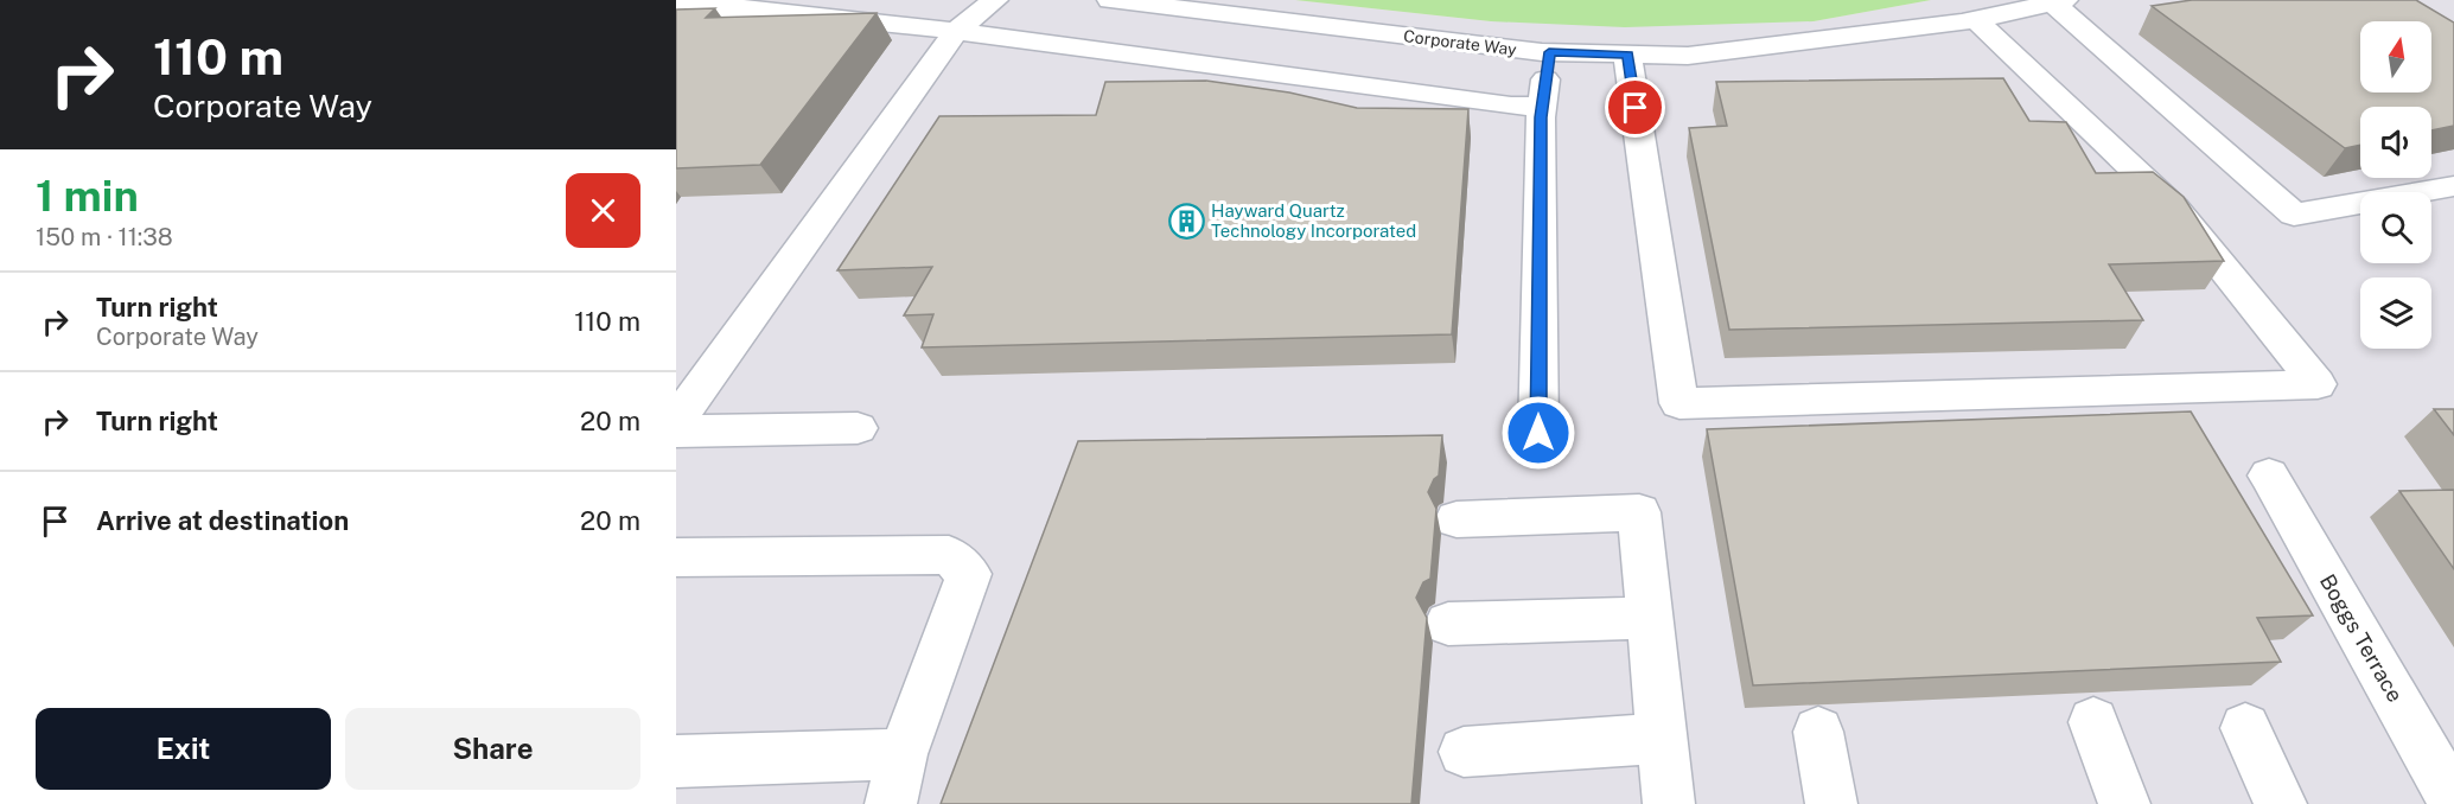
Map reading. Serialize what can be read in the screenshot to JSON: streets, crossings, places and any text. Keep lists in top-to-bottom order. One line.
{"streets":{"street":["Corporate Way","Boggs Terrace"]},"places":{"building":["Hayward Quartz Technology Incorporated"]},"north":"top","page":{"turn":["110 m","Corporate Way"],"heading":["1 min","150 m · 11:38"],"list":[{"name":"Turn right","note":"Corporate Way","value":"110 m"},{"name":"Turn right","value":"20 m"},{"name":"Arrive at destination","value":"20 m"}],"buttons":["Exit","Share"]}}
